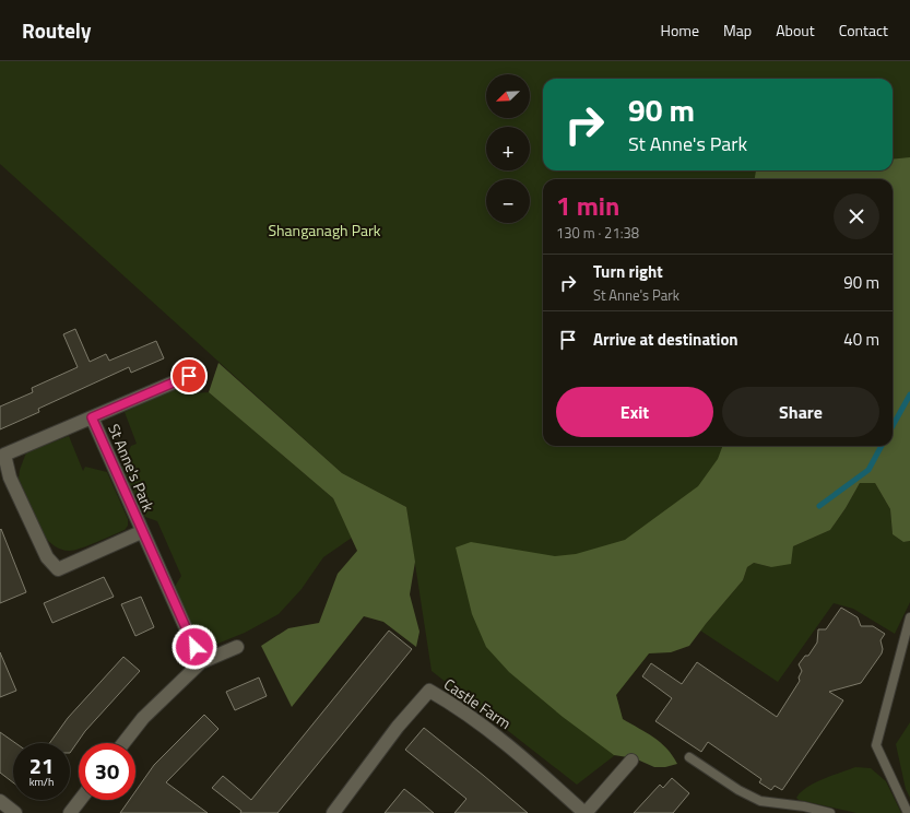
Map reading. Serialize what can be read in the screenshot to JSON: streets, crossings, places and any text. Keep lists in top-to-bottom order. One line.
{"streets":{"street":["St Anne's Park","Castle Farm"]},"parks":["Shanganagh Park"],"north":"bottom left","page":{"header":"Routely","nav":["Home","Map","About","Contact"],"map_buttons":["+","−"],"turn":["90 m","St Anne's Park"],"heading":["1 min","130 m · 21:38"],"list":[{"name":"Turn right","note":"St Anne's Park","value":"90 m"},{"name":"Arrive at destination","value":"40 m"}],"buttons":["Exit","Share"],"speed":"21 km/h","limit":"30"}}
